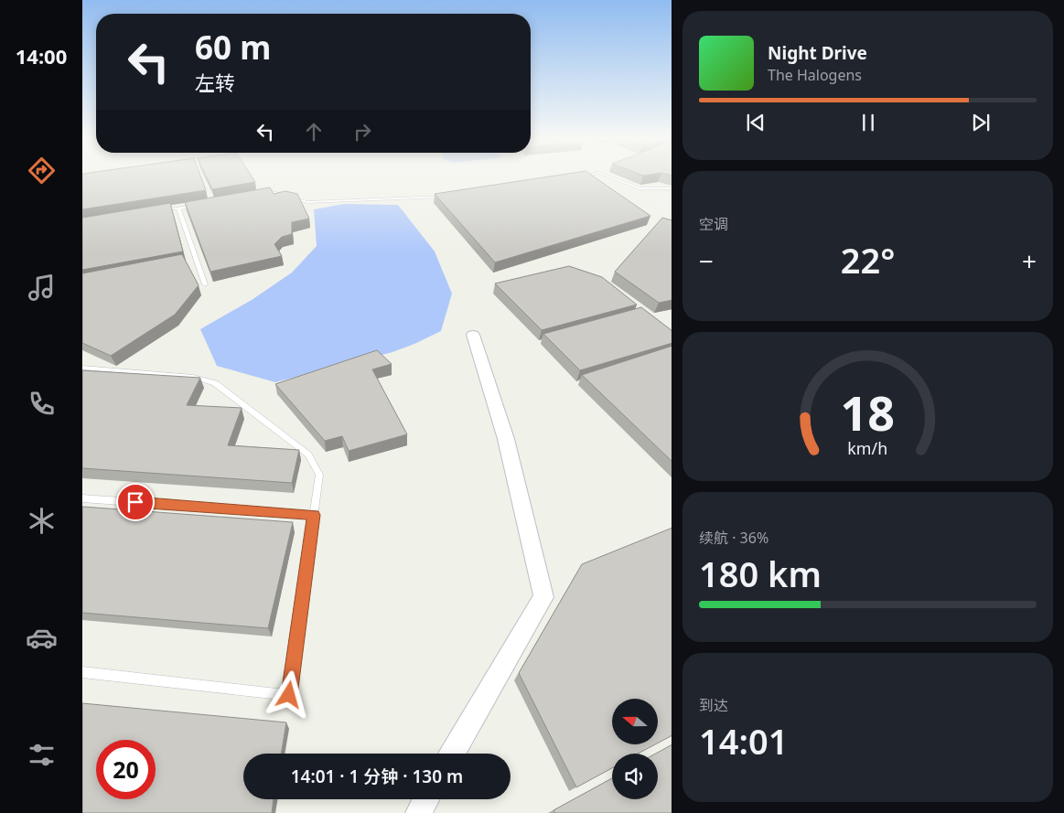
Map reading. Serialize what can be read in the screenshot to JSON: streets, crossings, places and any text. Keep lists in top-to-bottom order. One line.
{"north":"left","page":{"tabs":"14:00","turn":["60 m","左转"],"song":["Night Drive","The Halogens"],"tile":["空调",["续航 · 36%","180 km"],["到达","14:01"]],"heat":["−","22°","+"],"limit":"20","trip":"14:01 · 1 分钟 · 130 m","gauge":["18","km/h"]}}
